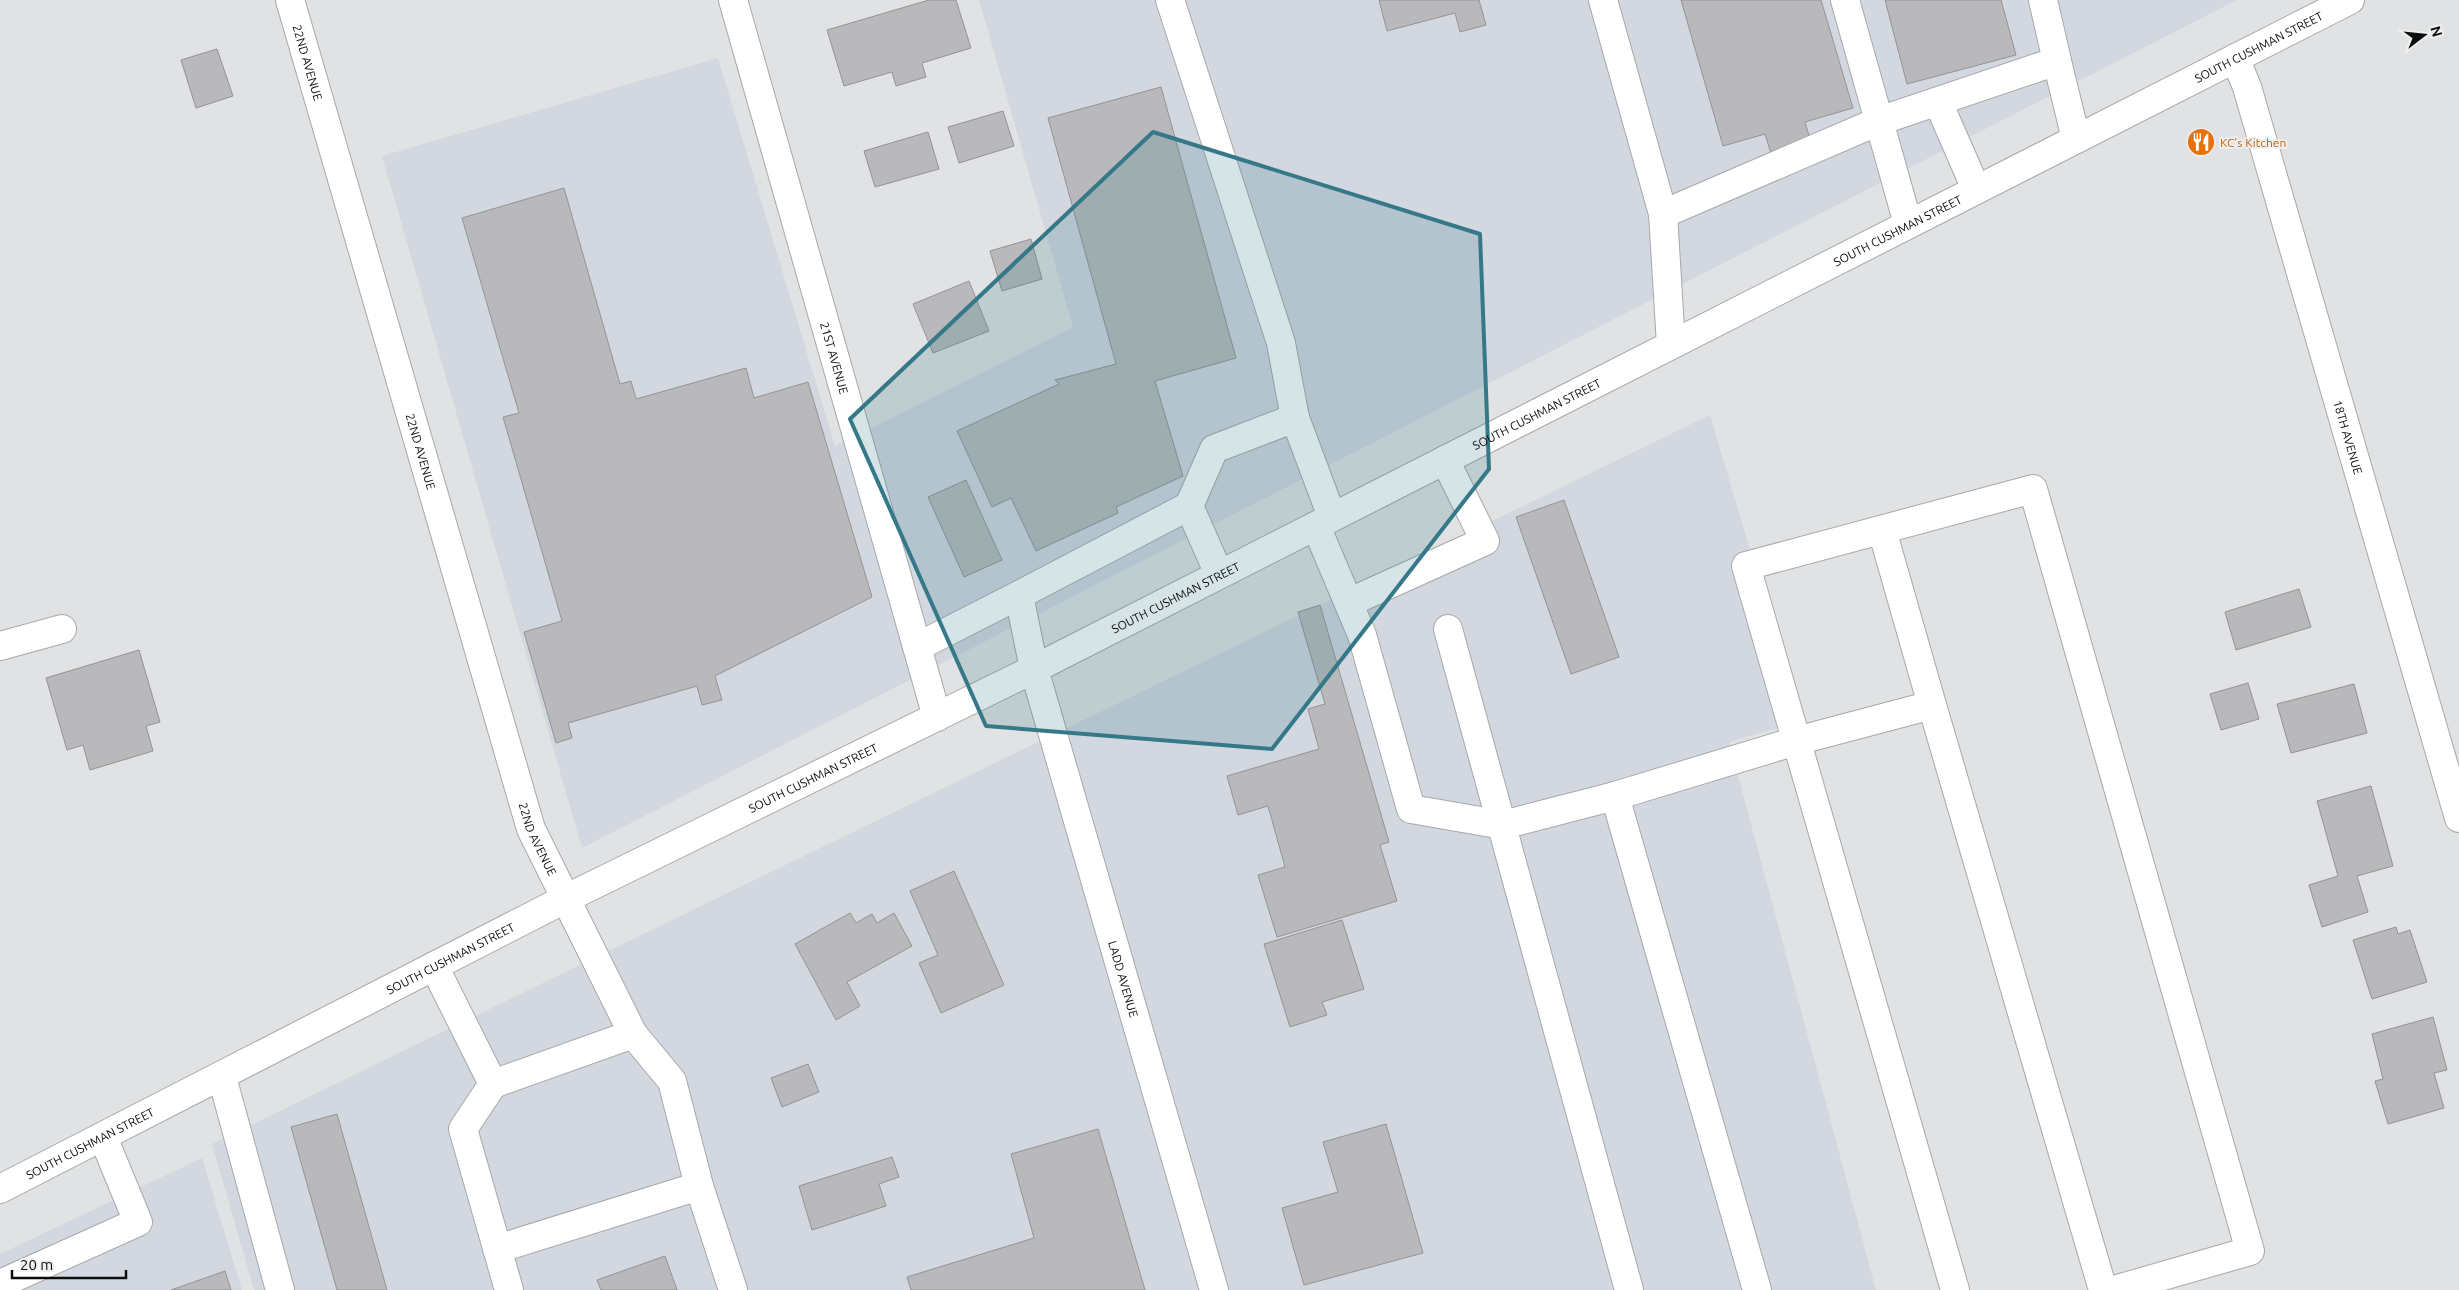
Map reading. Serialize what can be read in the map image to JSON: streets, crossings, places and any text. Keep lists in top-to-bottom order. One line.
{"streets":{"street":["SOUTH CUSHMAN STREET","22ND AVENUE","21ST AVENUE","18TH AVENUE","LADD AVENUE"]},"crossings":[["SOUTH CUSHMAN STREET","22ND AVENUE"],["SOUTH CUSHMAN STREET","21ST AVENUE"],["SOUTH CUSHMAN STREET","18TH AVENUE"],["SOUTH CUSHMAN STREET","LADD AVENUE"]],"places":{"restaurant":["KC's Kitchen"]},"scale_bar":"20 m","north":"right"}
